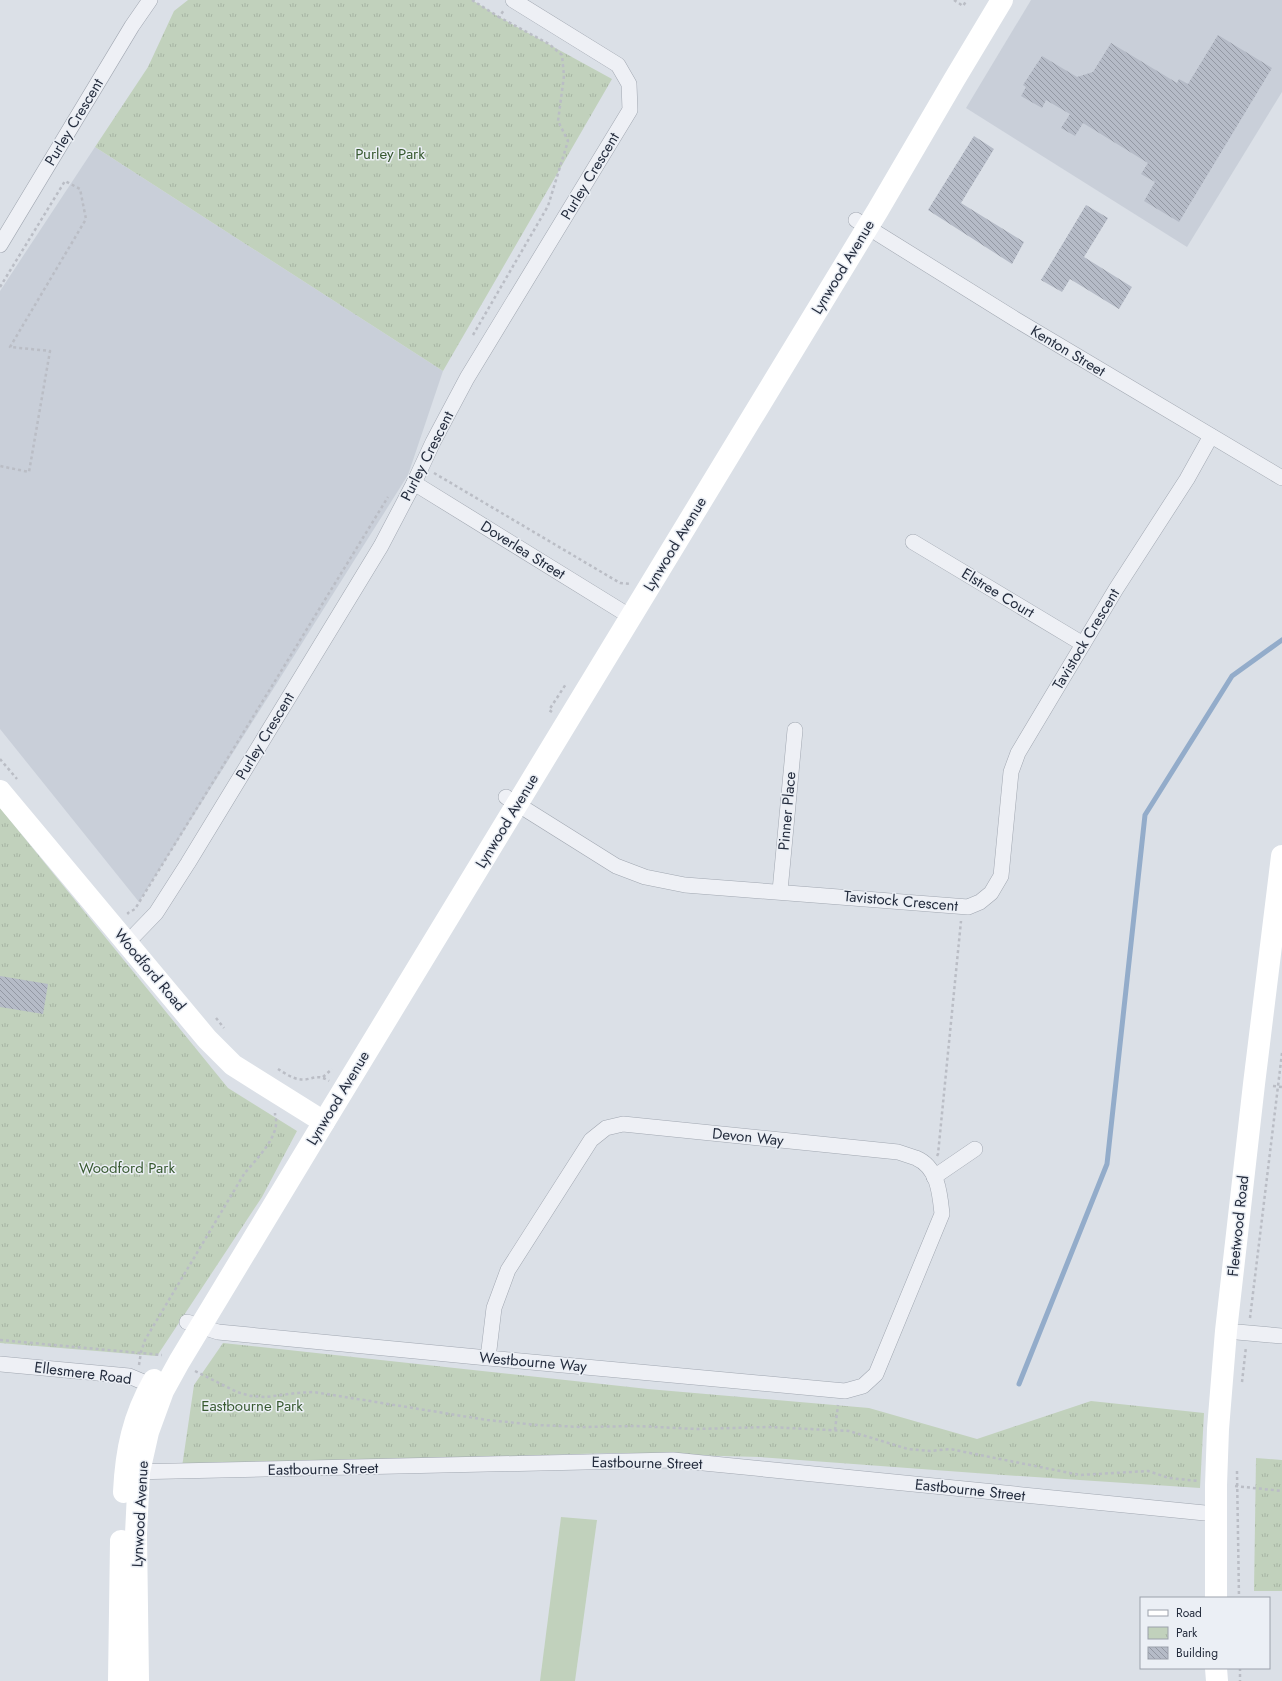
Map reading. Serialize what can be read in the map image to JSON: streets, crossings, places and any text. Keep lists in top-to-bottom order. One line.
{"streets":{"street":["Purley Crescent","Lynwood Avenue","Kenton Street","Doverlea Street","Elstree Court","Tavistock Crescent","Pinner Place","Woodford Road","Devon Way","Fleetwood Road","Westbourne Way","Ellesmere Road","Eastbourne Street"]},"crossings":[["Purley Crescent","Doverlea Street"],["Purley Crescent","Woodford Road"],["Lynwood Avenue","Kenton Street"],["Lynwood Avenue","Doverlea Street"],["Lynwood Avenue","Tavistock Crescent"],["Lynwood Avenue","Woodford Road"],["Lynwood Avenue","Westbourne Way"],["Lynwood Avenue","Ellesmere Road"],["Lynwood Avenue","Eastbourne Street"],["Kenton Street","Tavistock Crescent"],["Elstree Court","Tavistock Crescent"],["Tavistock Crescent","Pinner Place"],["Devon Way","Westbourne Way"],["Fleetwood Road","Eastbourne Street"]],"parks":["Purley Park","Woodford Park","Eastbourne Park"],"legend":["Road","Park","Building"]}
